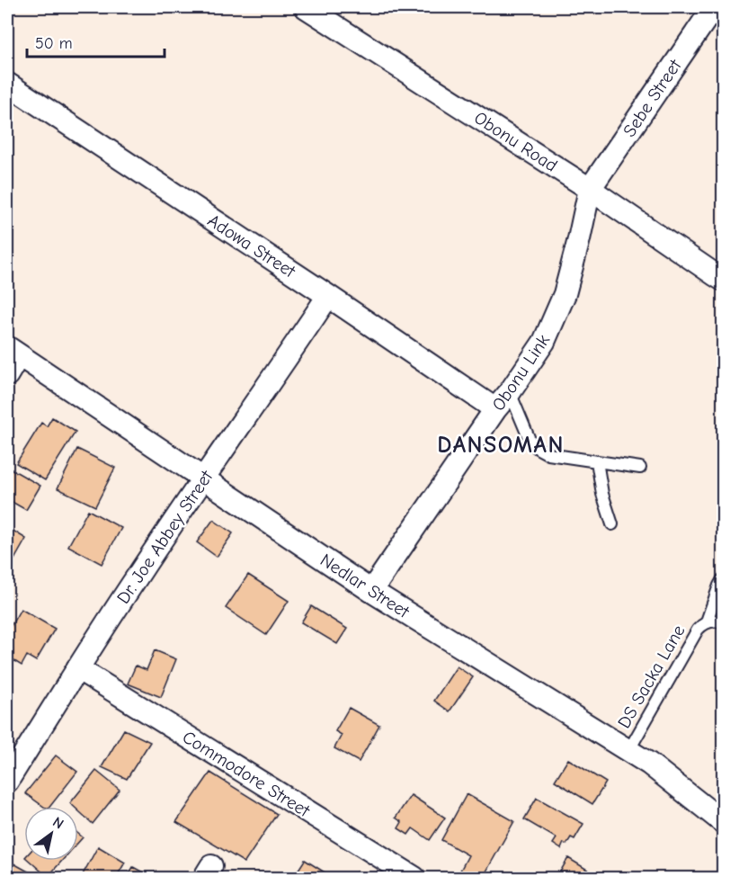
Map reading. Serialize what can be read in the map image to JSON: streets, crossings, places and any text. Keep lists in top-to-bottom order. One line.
{"streets":{"street":["Sebe Street","Obonu Road","Adowa Street","Obonu Link","Dr. Joe Abbey Street","Nedlar Street","Commodore Street"],"lane":["DS Sacka Lane"]},"crossings":[["Sebe Street","Obonu Road"],["Sebe Street","Obonu Link"],["Obonu Road","Obonu Link"],["Adowa Street","Obonu Link"],["Adowa Street","Dr. Joe Abbey Street"],["Obonu Link","Nedlar Street"],["Dr. Joe Abbey Street","Nedlar Street"],["Dr. Joe Abbey Street","Commodore Street"],["Nedlar Street","DS Sacka Lane"]],"districts":["DANSOMAN"],"scale_bar":"50 m","north":"top right"}
